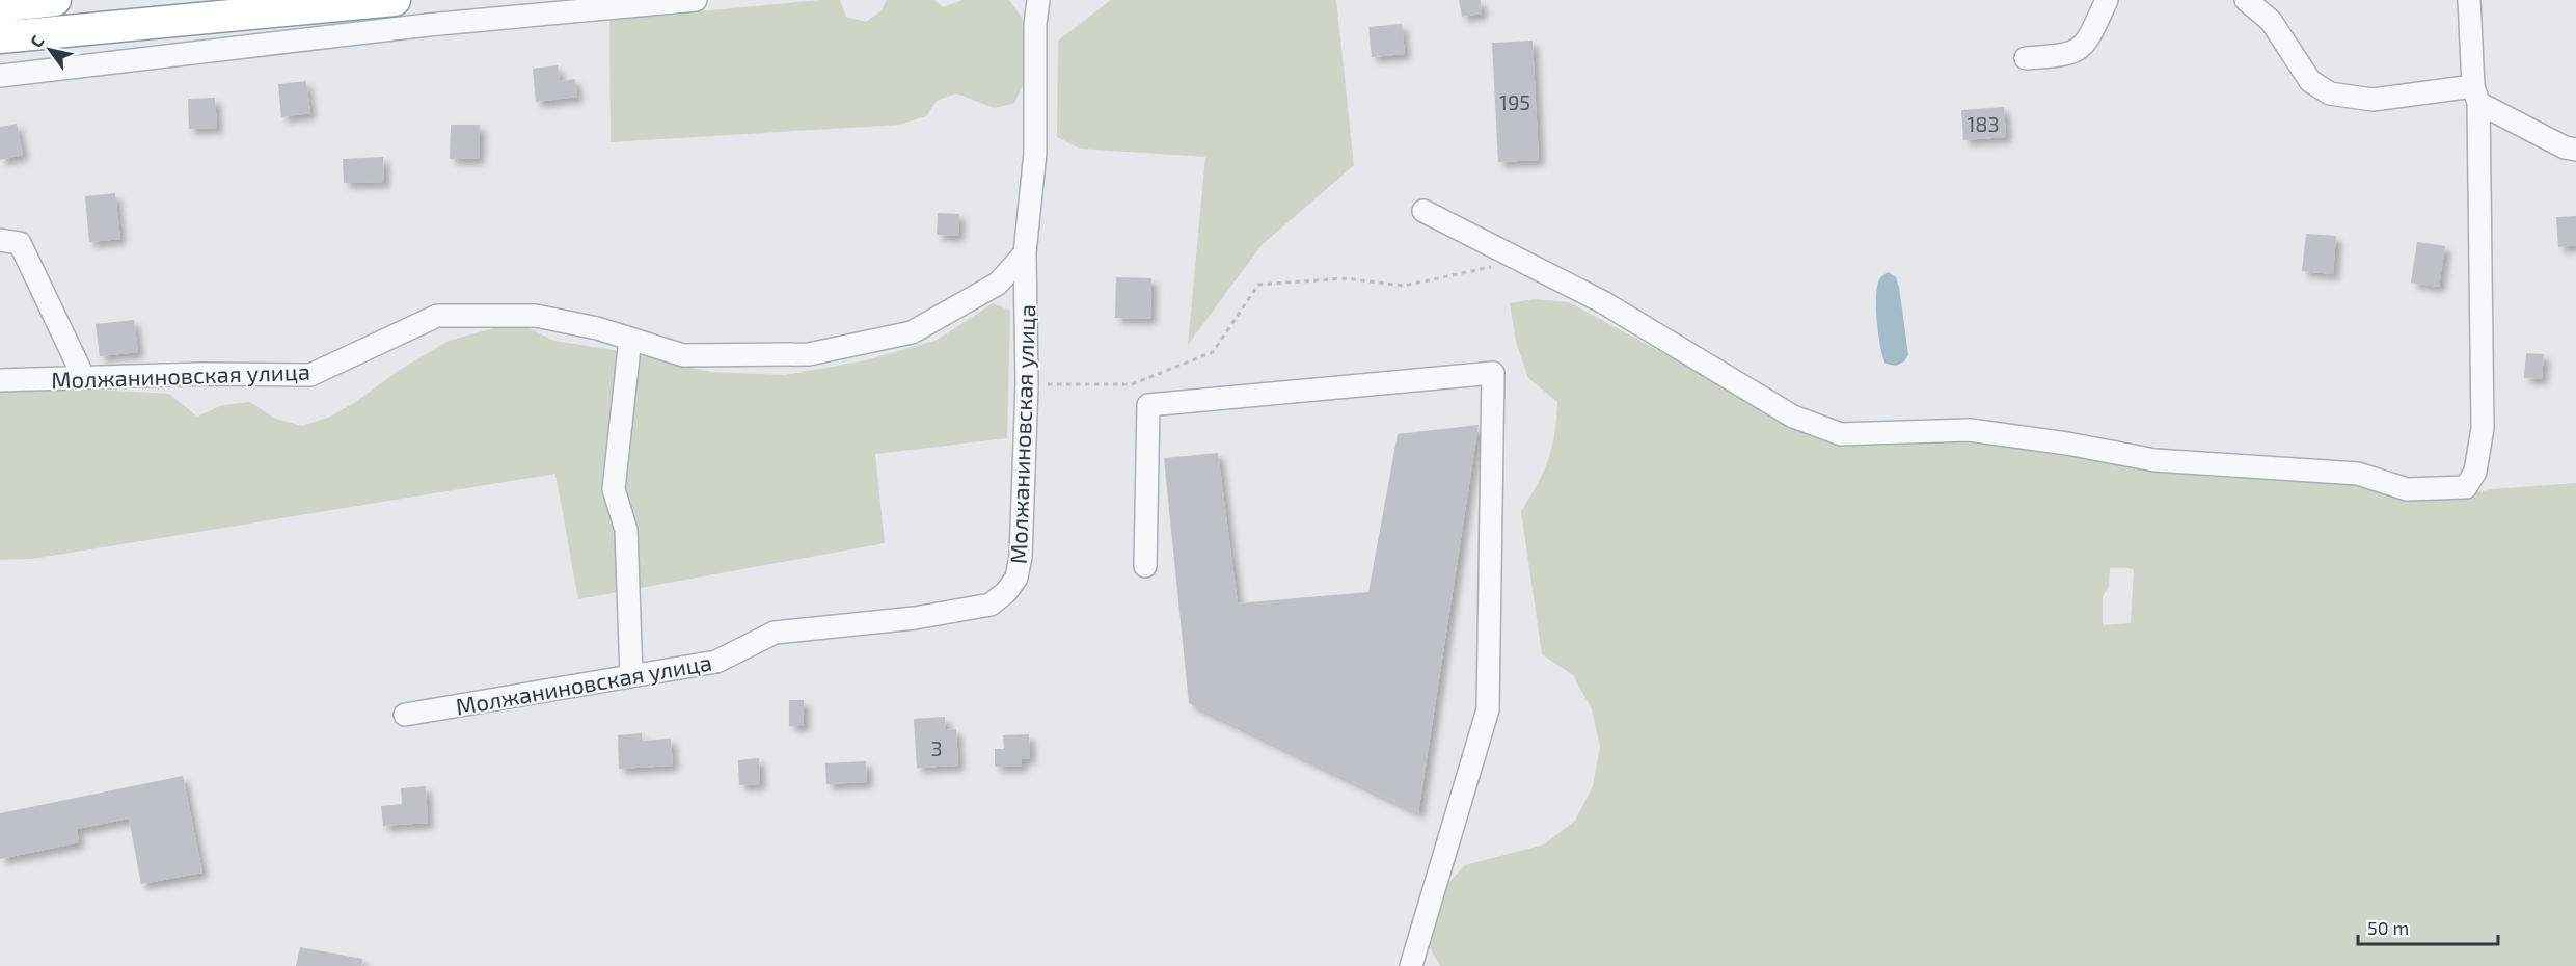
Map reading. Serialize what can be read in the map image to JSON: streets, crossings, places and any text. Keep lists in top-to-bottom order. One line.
{"streets":{"street":["Молжаниновская улица"]},"house_numbers":["195","183","3"],"scale_bar":"50 m","north":"top left"}
